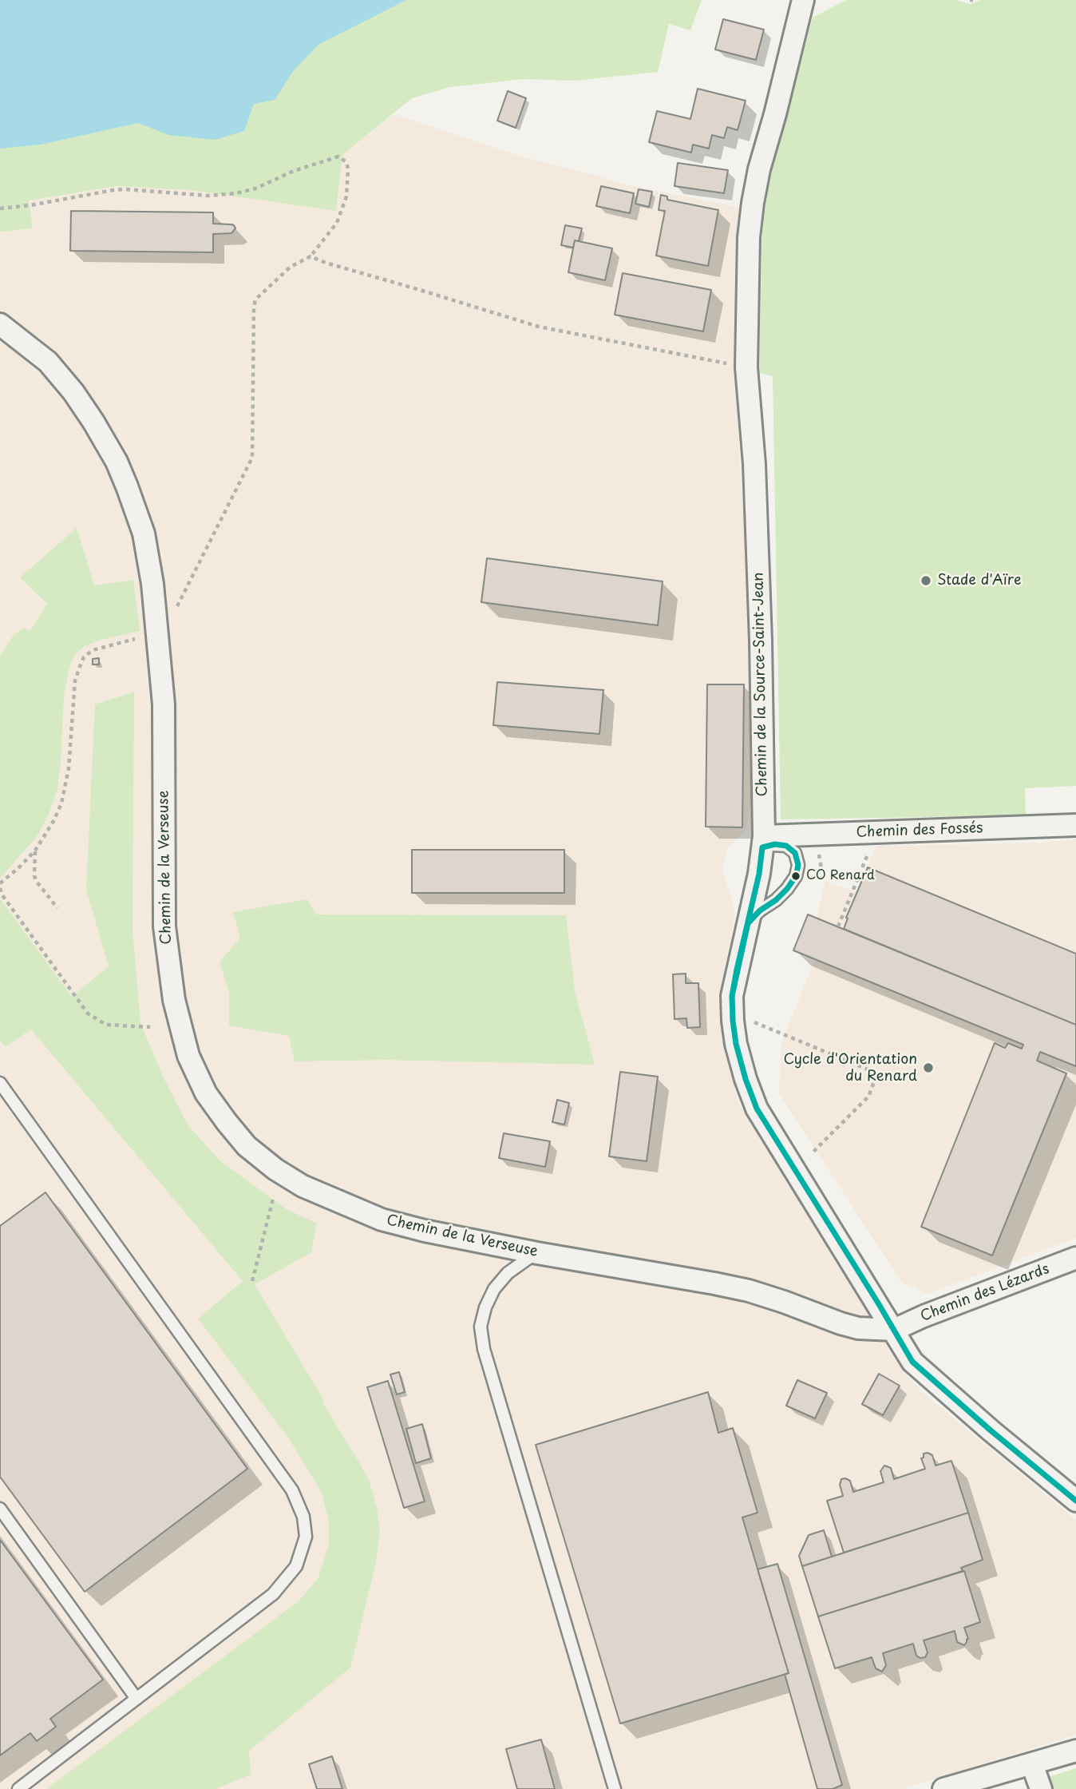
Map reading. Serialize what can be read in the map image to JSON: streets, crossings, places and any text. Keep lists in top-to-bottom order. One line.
{"streets":{"street":["Chemin de la Source-Saint-Jean","Chemin des Fossés","Chemin de la Verseuse","Chemin des Lézards"]},"crossings":[["Chemin de la Source-Saint-Jean","Chemin des Fossés"],["Chemin de la Source-Saint-Jean","Chemin de la Verseuse"],["Chemin de la Source-Saint-Jean","Chemin des Lézards"],["Chemin de la Verseuse","Chemin des Lézards"]],"places":["Stade d'Aïre","CO Renard","Cycle d'Orientation du Renard"]}
